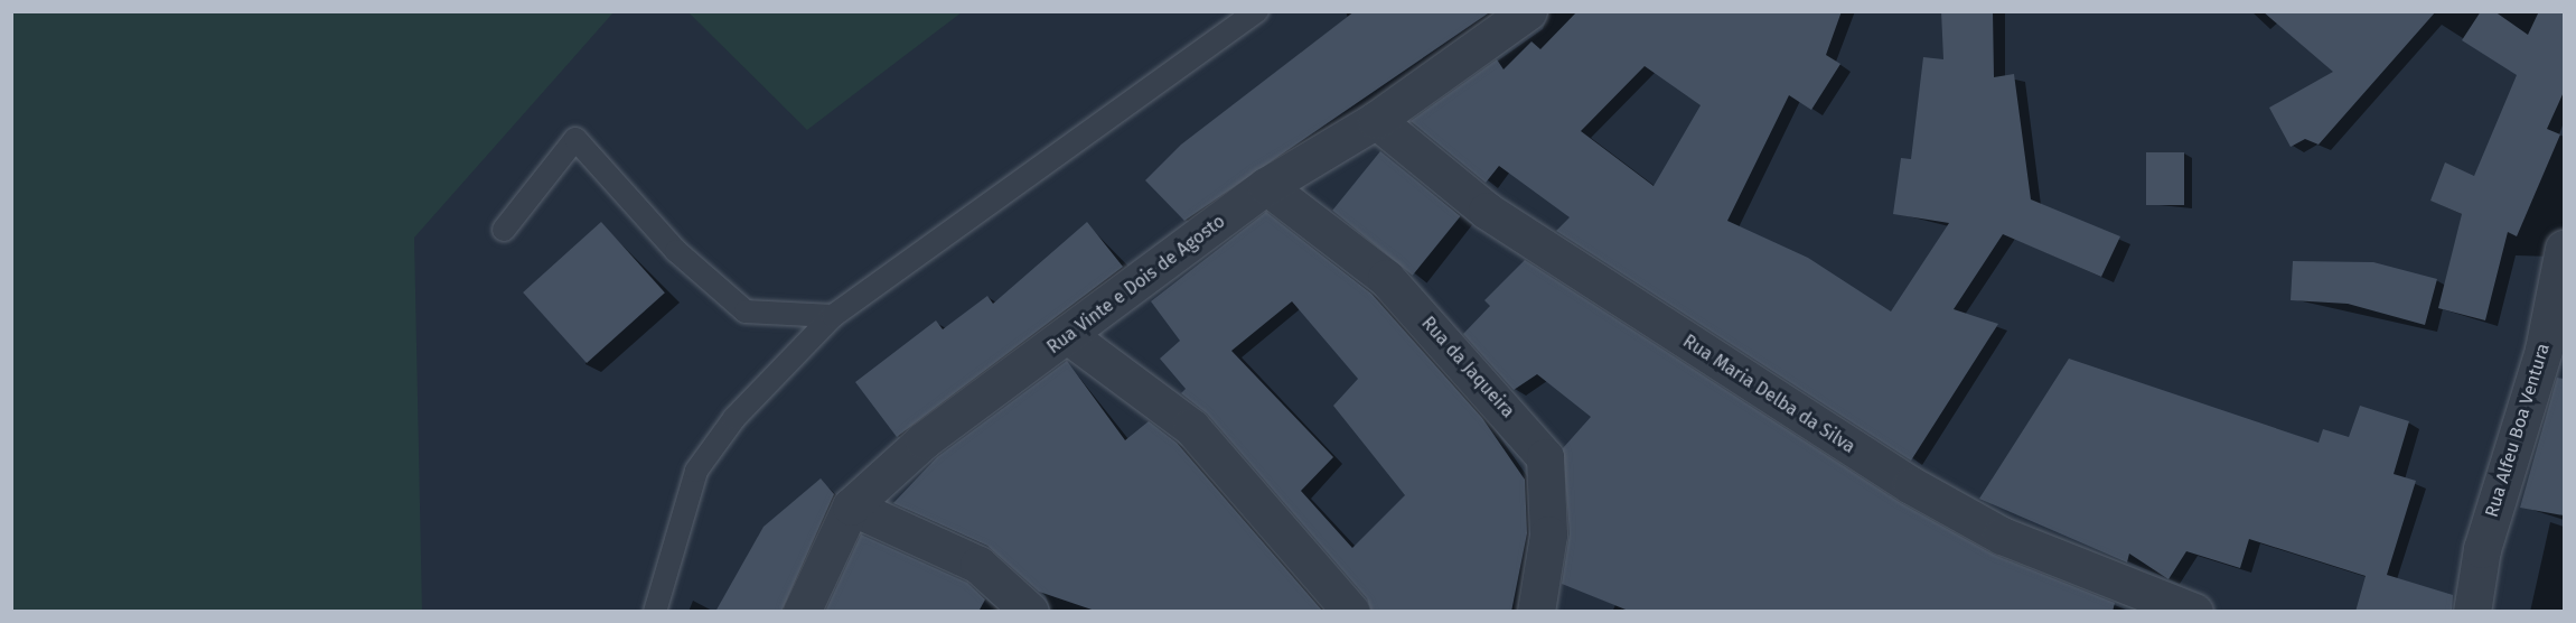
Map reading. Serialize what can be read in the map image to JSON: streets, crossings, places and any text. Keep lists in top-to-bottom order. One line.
{"streets":{"street":["Rua Vinte e Dois de Agosto","Rua da Jaqueira","Rua Maria Delba da Silva","Rua Alfeu Boa Ventura"]},"crossings":[["Rua Vinte e Dois de Agosto","Rua da Jaqueira"],["Rua Vinte e Dois de Agosto","Rua Maria Delba da Silva"]]}
